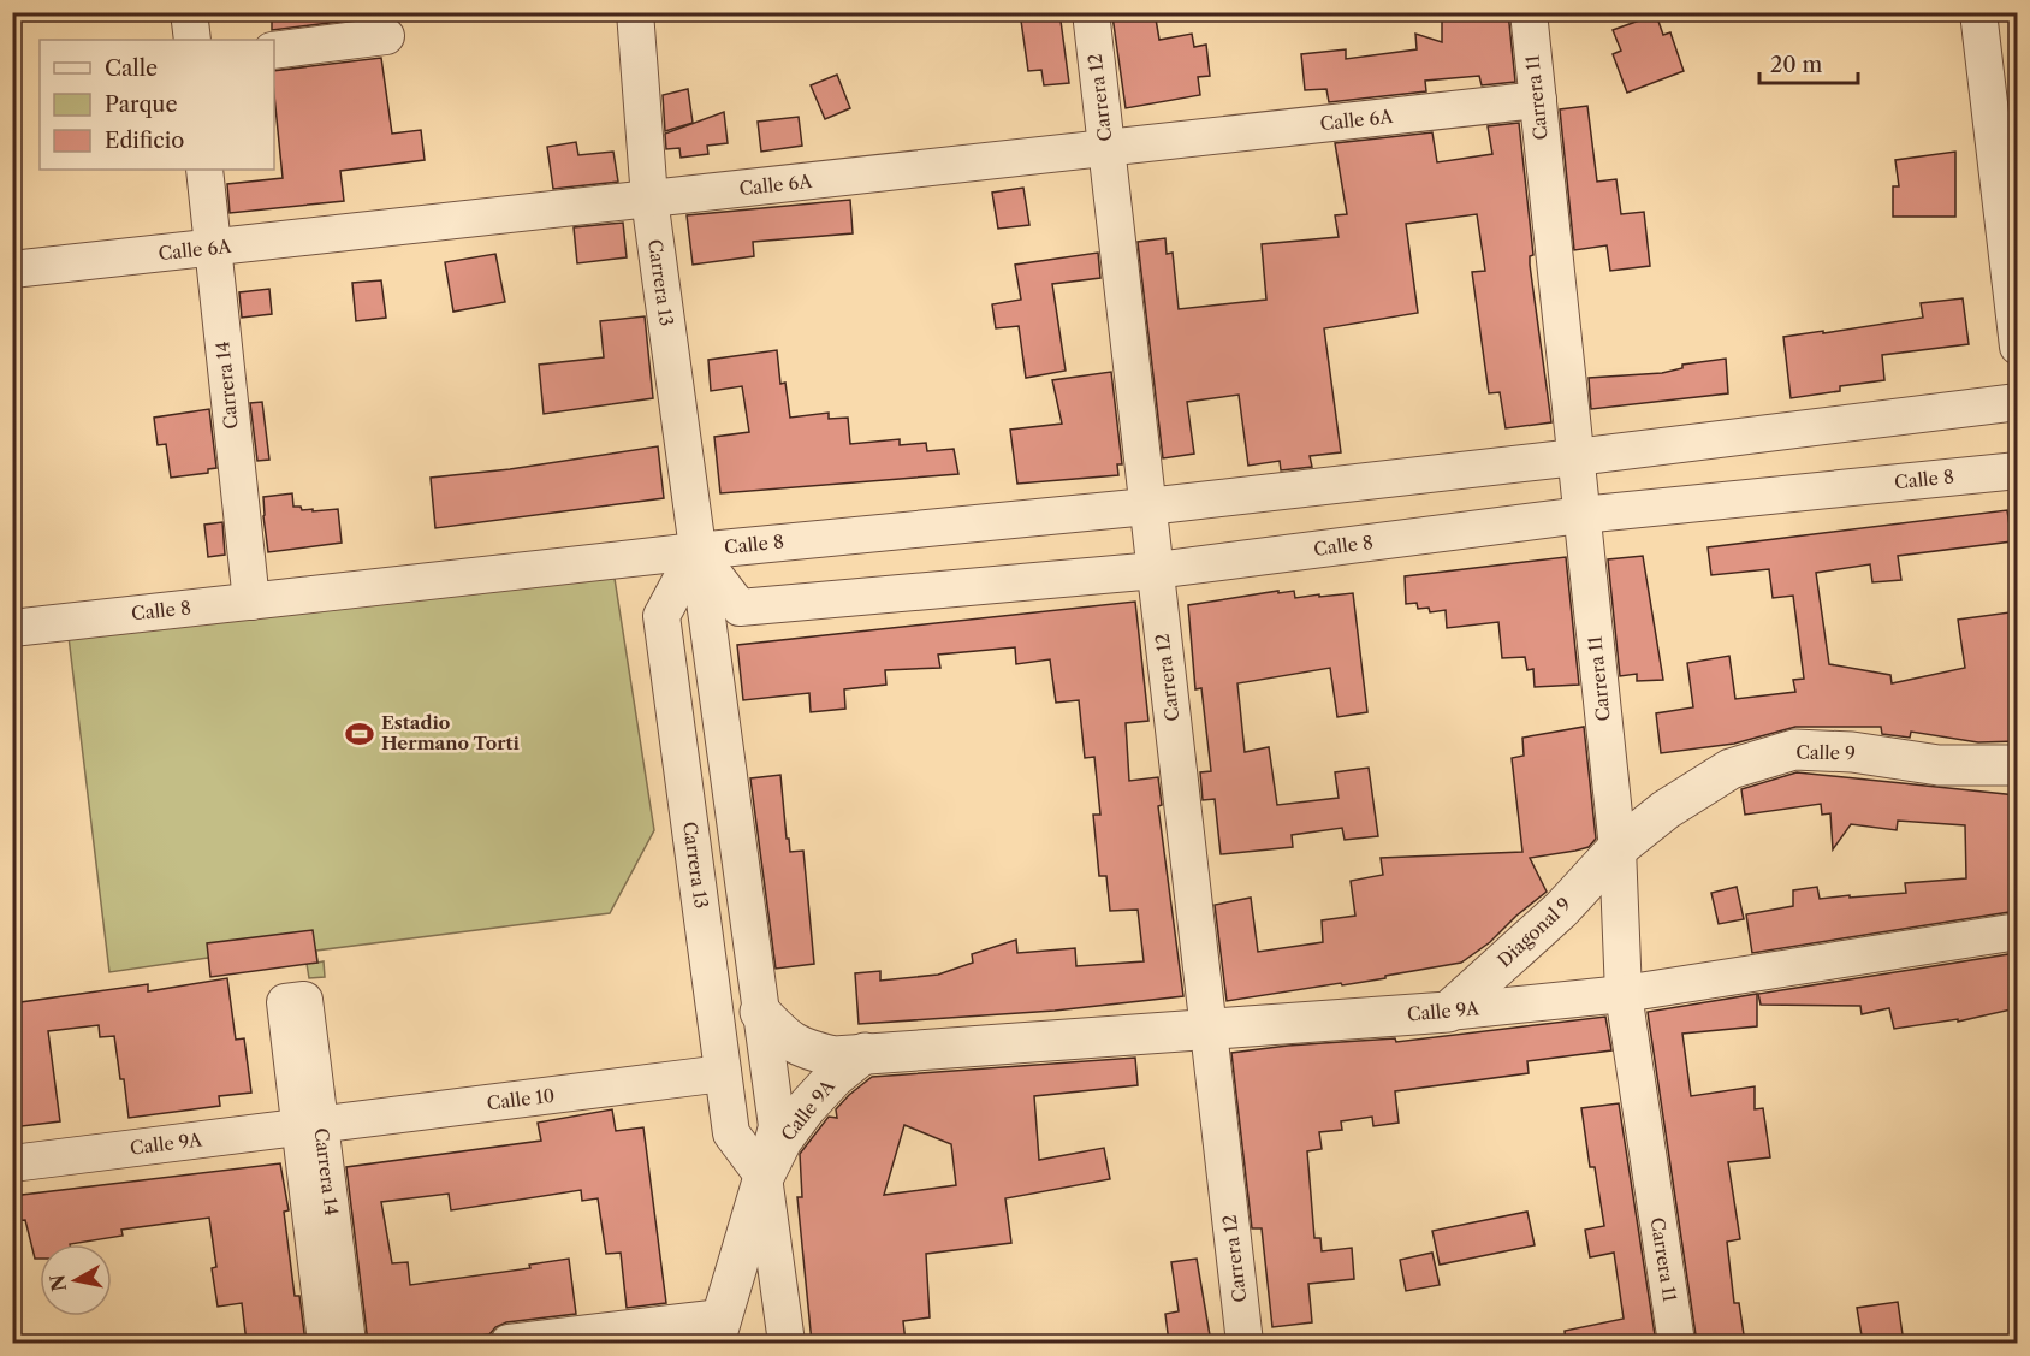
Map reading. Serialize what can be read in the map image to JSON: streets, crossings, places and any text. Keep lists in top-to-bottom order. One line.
{"streets":{"street":["Carrera 12","Carrera 11","Calle 6A","Carrera 13","Carrera 14","Calle 8","Calle 9","Diagonal 9","Calle 9A","Calle 10"]},"crossings":[["Carrera 12","Calle 6A"],["Carrera 12","Calle 8"],["Carrera 12","Calle 9A"],["Carrera 11","Calle 6A"],["Carrera 11","Calle 8"],["Carrera 11","Calle 9"],["Carrera 11","Diagonal 9"],["Carrera 11","Calle 9A"],["Calle 6A","Carrera 13"],["Calle 6A","Carrera 14"],["Carrera 13","Calle 8"],["Carrera 13","Calle 9A"],["Carrera 13","Calle 10"],["Carrera 14","Calle 8"],["Carrera 14","Calle 9A"],["Carrera 14","Calle 10"],["Calle 9","Diagonal 9"],["Diagonal 9","Calle 9A"],["Calle 9A","Calle 10"]],"places":{"sports":["Estadio Hermano Torti"]},"legend":["Calle","Parque","Edificio"],"scale_bar":"20 m","north":"left"}
